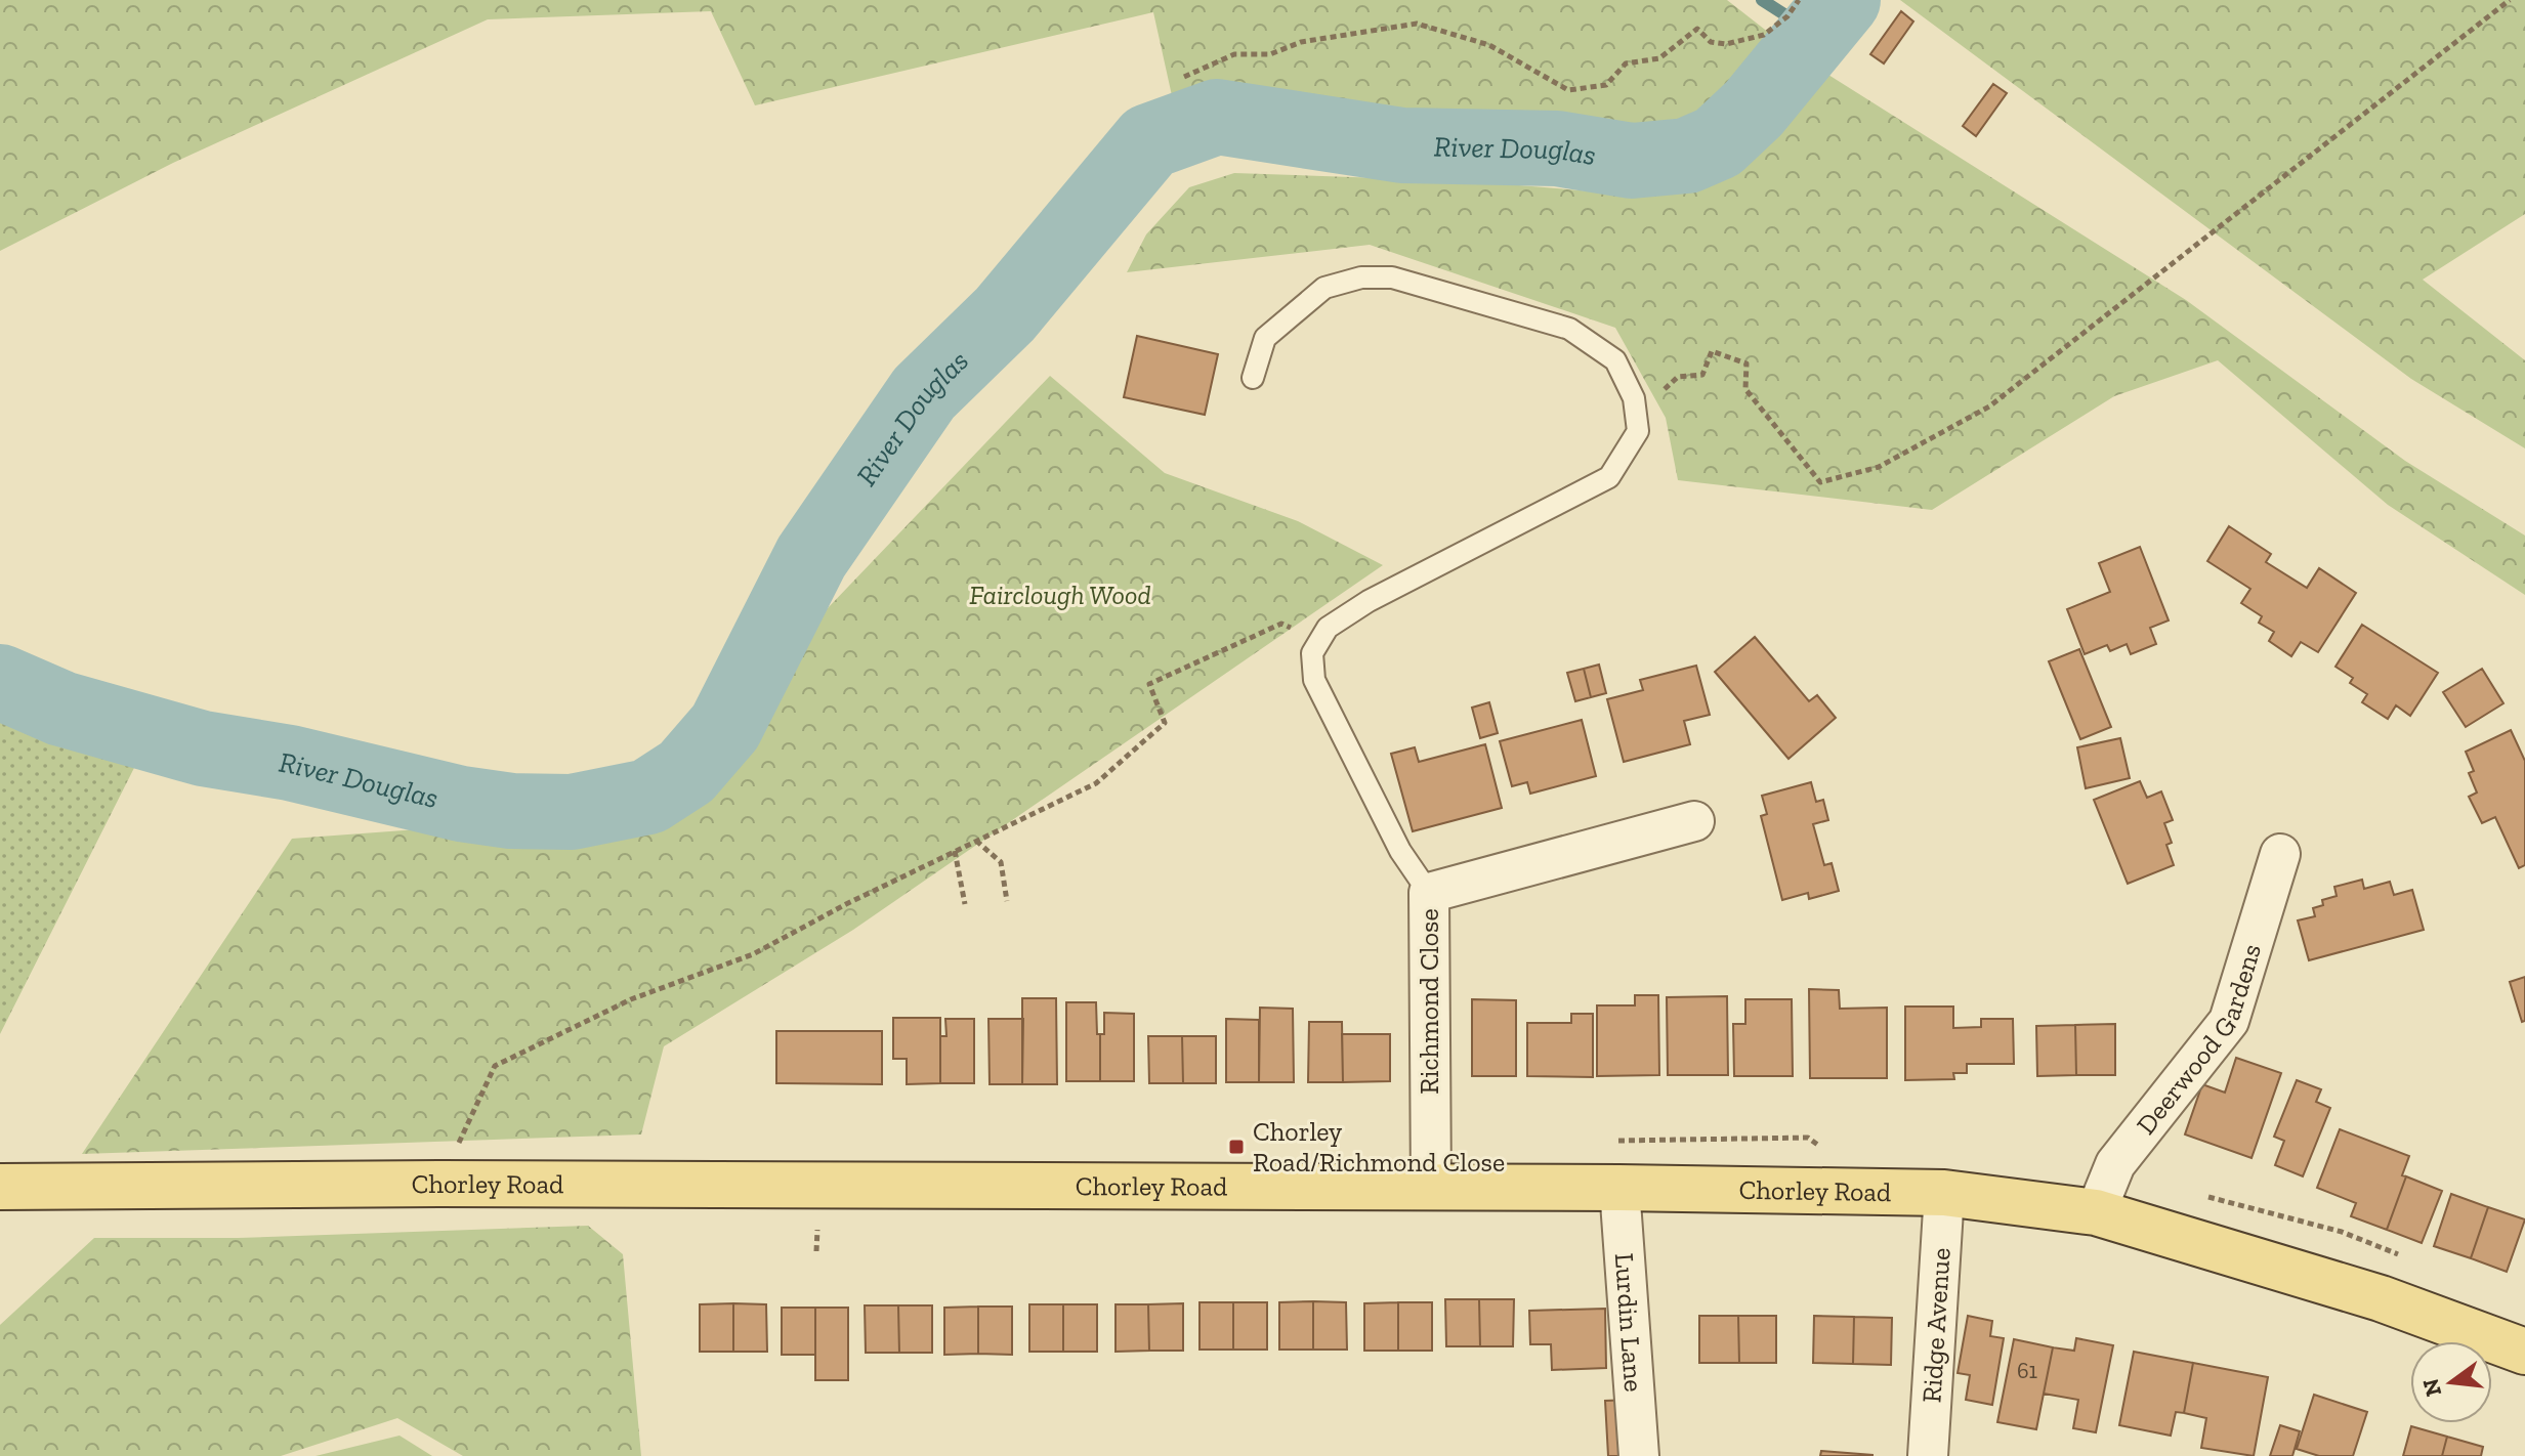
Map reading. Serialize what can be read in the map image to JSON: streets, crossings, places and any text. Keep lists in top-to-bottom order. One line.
{"streets":{"main road":["Chorley Road"],"street":["Richmond Close","Deerwood Gardens","Lurdin Lane","Ridge Avenue"]},"crossings":[["Richmond Close","Chorley Road"],["Deerwood Gardens","Chorley Road"],["Chorley Road","Lurdin Lane"],["Chorley Road","Ridge Avenue"]],"water":["River Douglas"],"parks":["Fairclough Wood"],"places":{"transit":["Chorley Road/Richmond Close"]},"house_numbers":["61"],"north":"left"}
